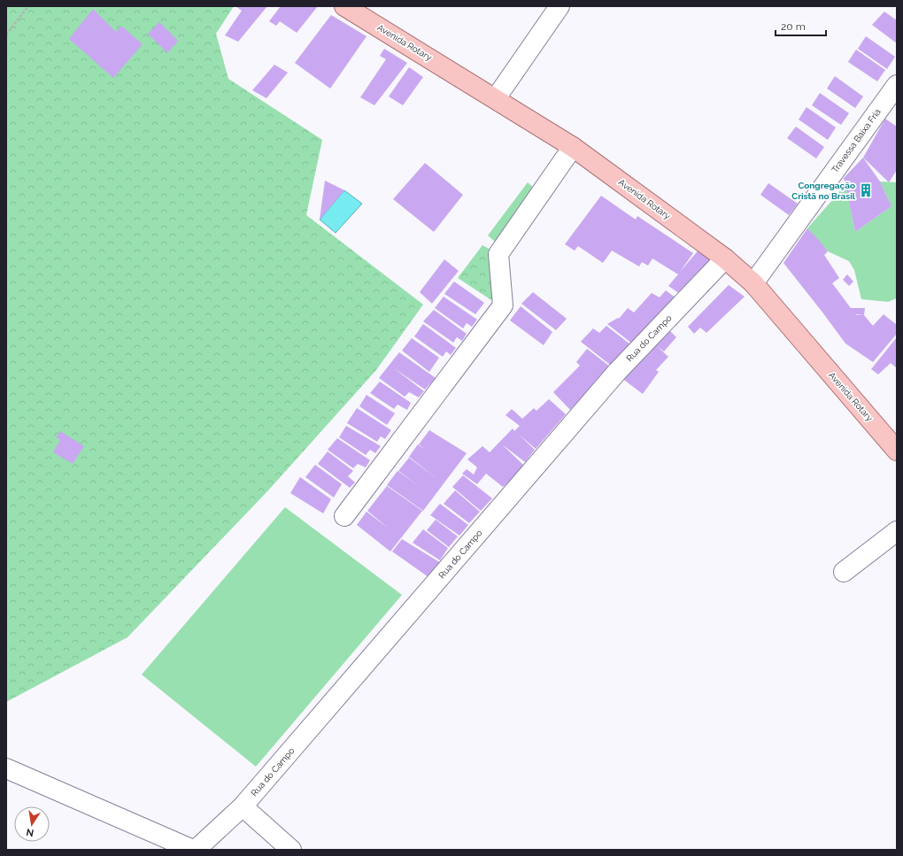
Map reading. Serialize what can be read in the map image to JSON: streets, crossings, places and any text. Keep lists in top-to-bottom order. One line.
{"streets":{"main road":["Avenida Rotary"],"street":["Travessa Baixa Fria","Rua do Campo"]},"crossings":[["Avenida Rotary","Travessa Baixa Fria"],["Avenida Rotary","Rua do Campo"]],"places":{"building":["Congregação Cristã no Brasil"]},"scale_bar":"20 m","north":"bottom"}
